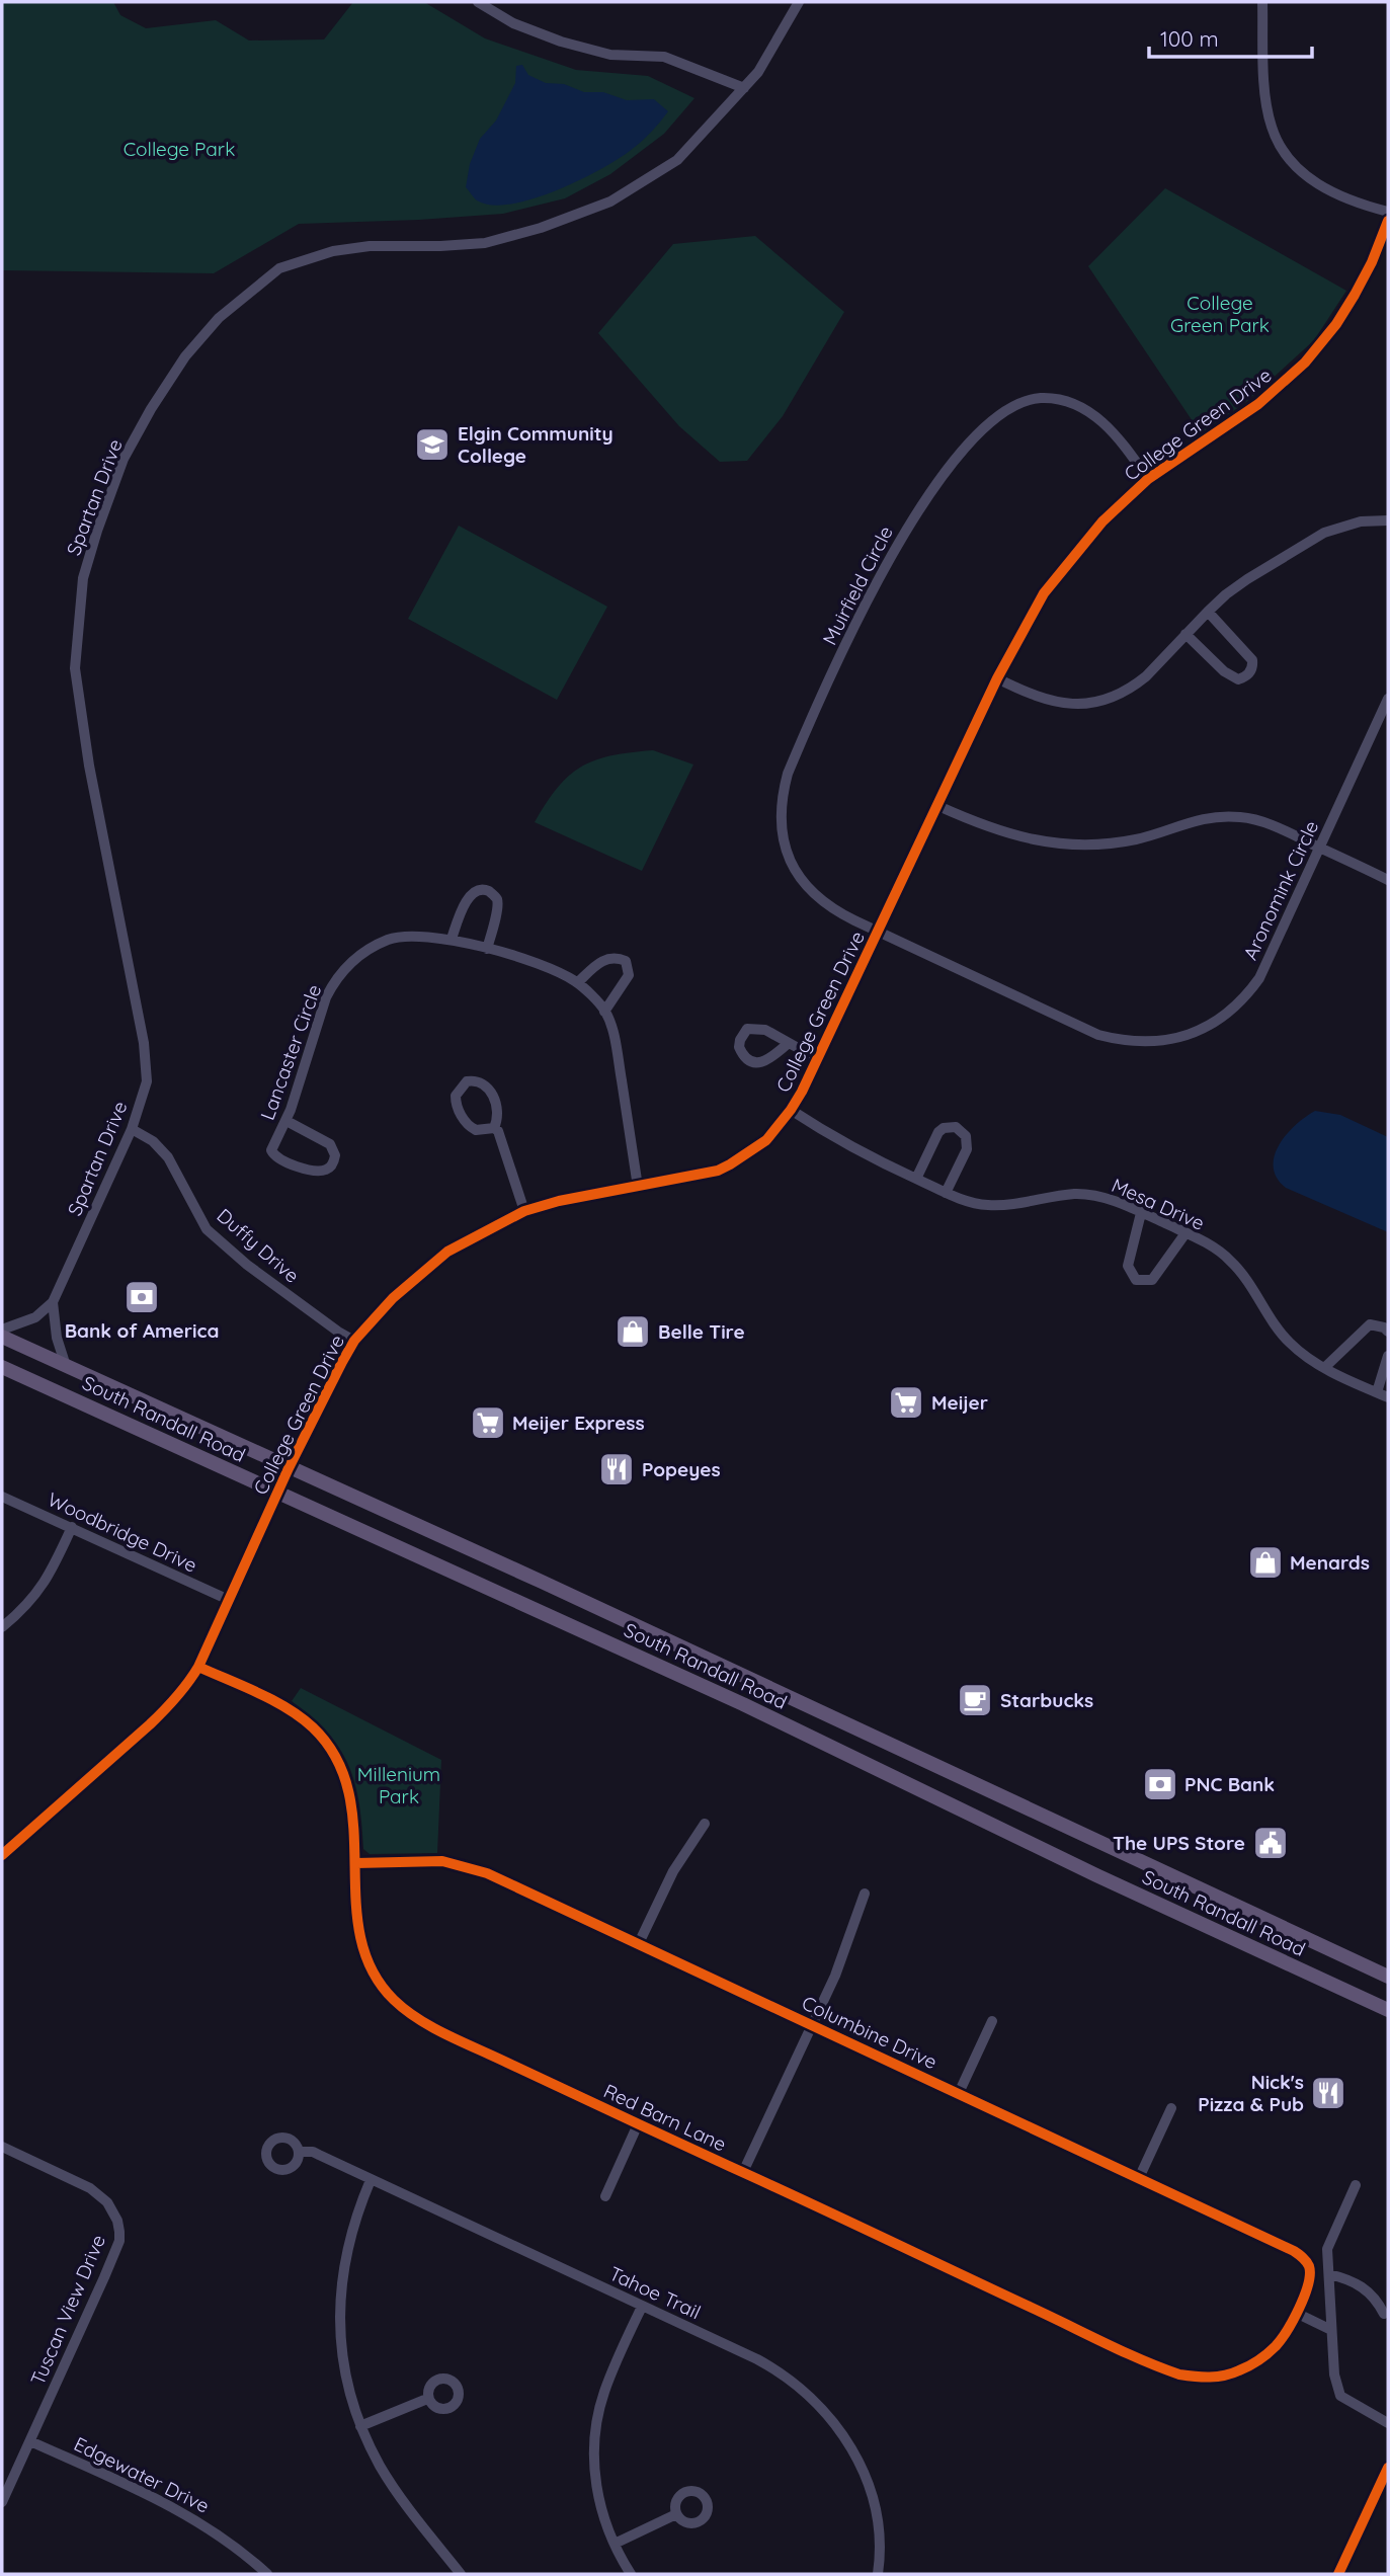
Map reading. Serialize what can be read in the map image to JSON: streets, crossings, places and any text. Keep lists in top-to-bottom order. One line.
{"streets":{"main road":["South Randall Road"],"street":["College Green Drive","Spartan Drive","Muirfield Circle","Aronomink Circle","Lancaster Circle","Mesa Drive","Duffy Drive","Woodbridge Drive","Columbine Drive","Red Barn Lane","Tahoe Trail","Tuscan View Drive","Edgewater Drive"]},"crossings":[["College Green Drive","Muirfield Circle"],["College Green Drive","Aronomink Circle"],["College Green Drive","Lancaster Circle"],["College Green Drive","Mesa Drive"],["College Green Drive","Duffy Drive"],["College Green Drive","South Randall Road"],["College Green Drive","Woodbridge Drive"],["College Green Drive","Red Barn Lane"],["Spartan Drive","Duffy Drive"],["Muirfield Circle","Aronomink Circle"],["Columbine Drive","Red Barn Lane"],["Tuscan View Drive","Edgewater Drive"]],"parks":["College Park","College Green Park","Millenium Park"],"places":{"school or university":["Elgin Community College"],"bank":["Bank of America","PNC Bank"],"shop":["Belle Tire","Menards"],"supermarket":["Meijer","Meijer Express"],"restaurant":["Popeyes","Nick's Pizza & Pub"],"cafe":["Starbucks"],"public building":["The UPS Store"]},"scale_bar":"100 m"}
